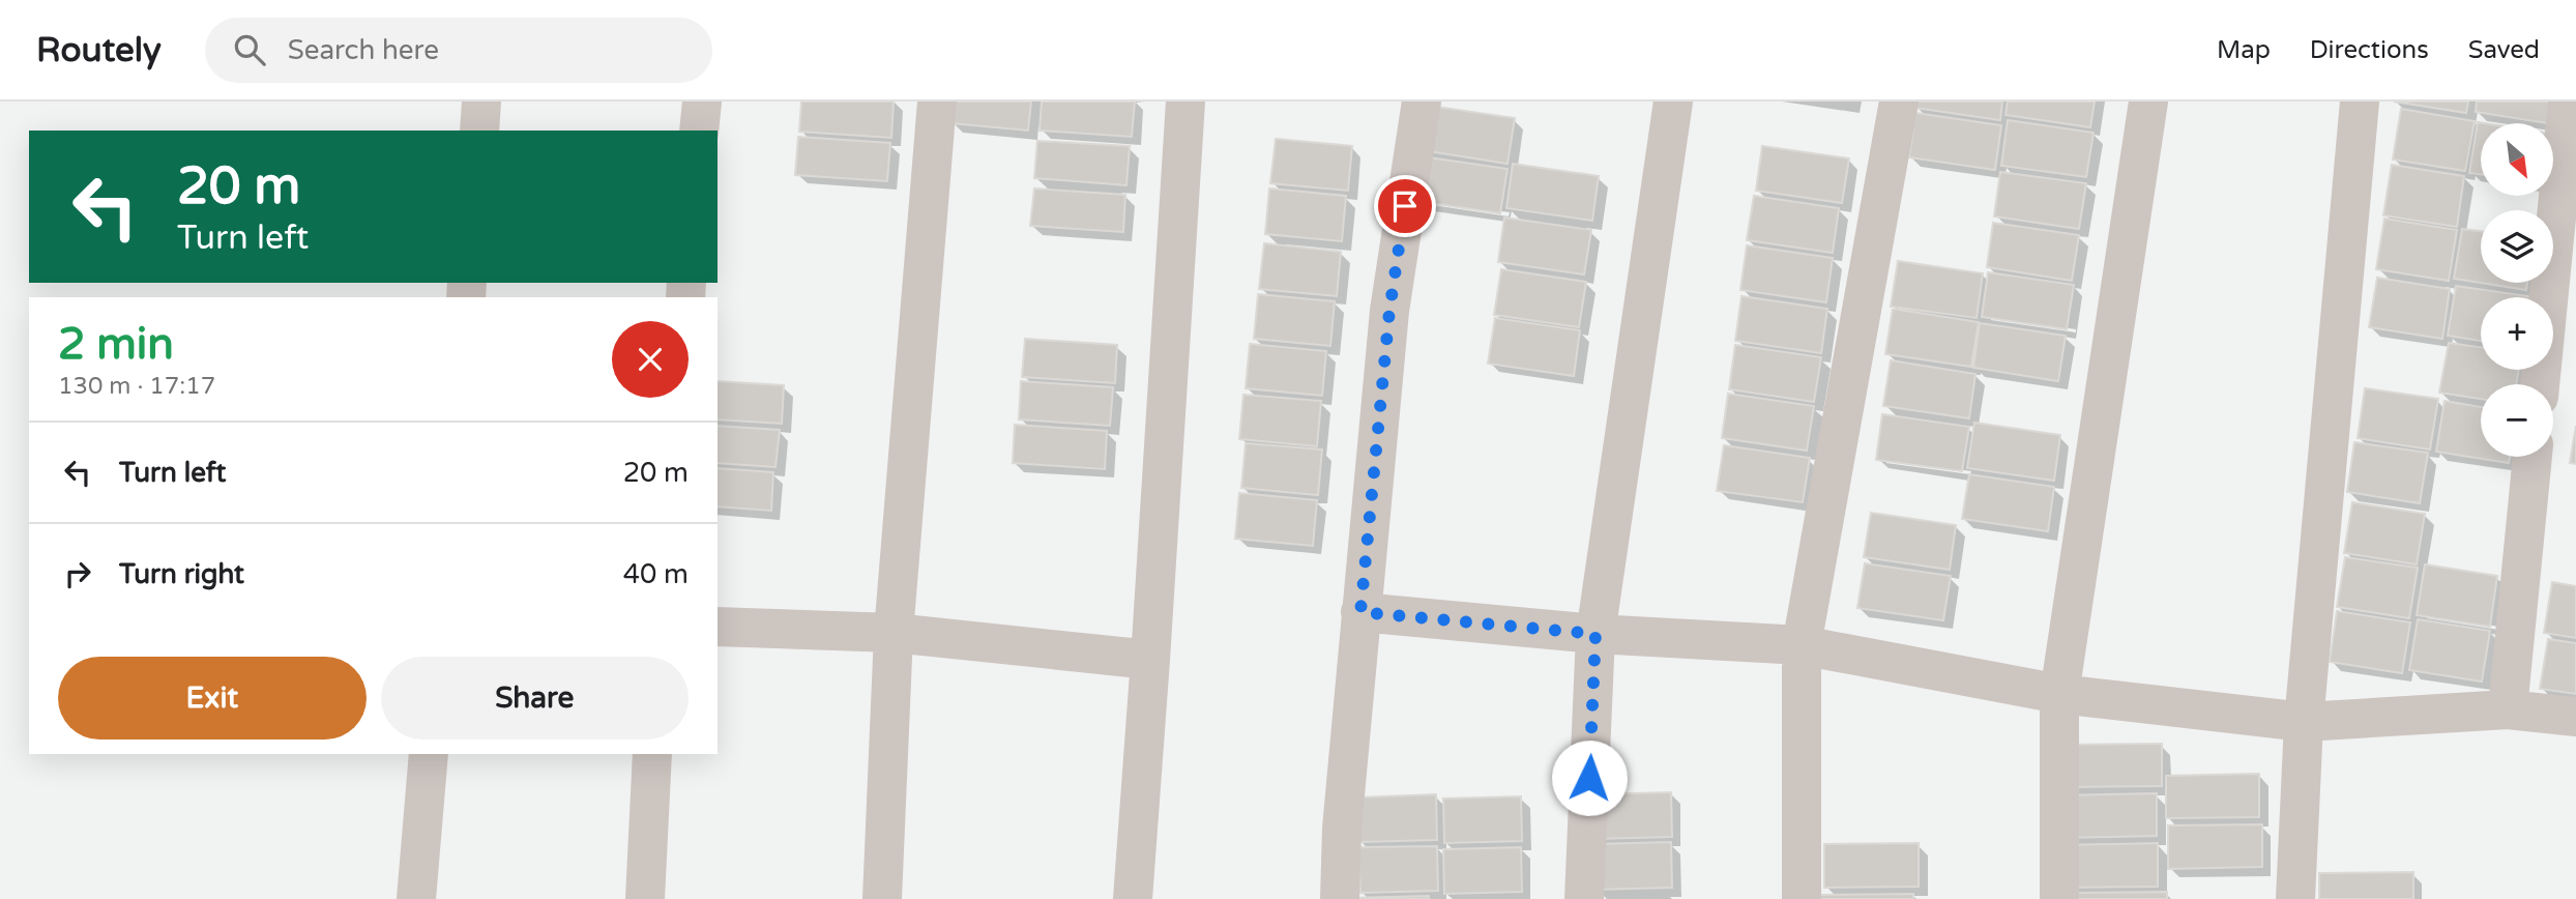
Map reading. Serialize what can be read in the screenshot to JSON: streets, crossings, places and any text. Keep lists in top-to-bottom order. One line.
{"north":"bottom right","page":{"header":"Routely","search":"Search here","nav":["Map","Directions","Saved"],"map_buttons":["+","−"],"turn":["20 m","Turn left"],"heading":["2 min","130 m · 17:17"],"list":[{"name":"Turn left","value":"20 m"},{"name":"Turn right","value":"40 m"}],"buttons":["Exit","Share"]}}
